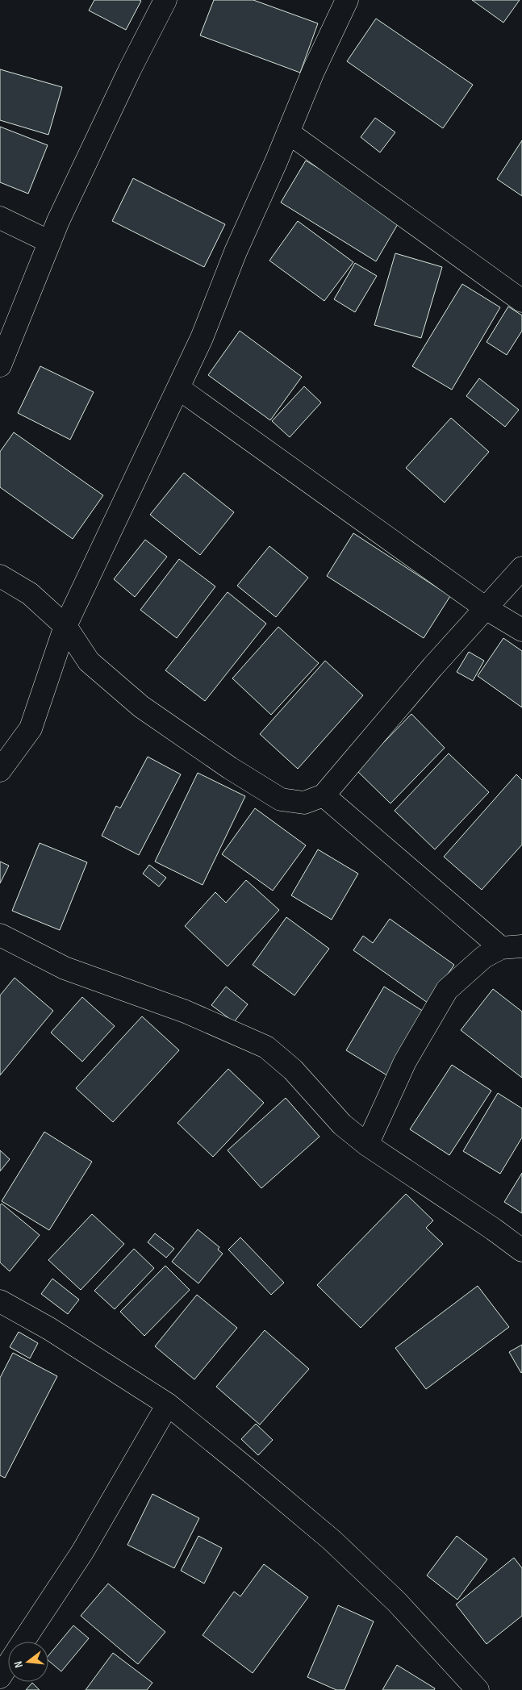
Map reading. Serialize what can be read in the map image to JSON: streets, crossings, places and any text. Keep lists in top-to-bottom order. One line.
{"north":"left"}
